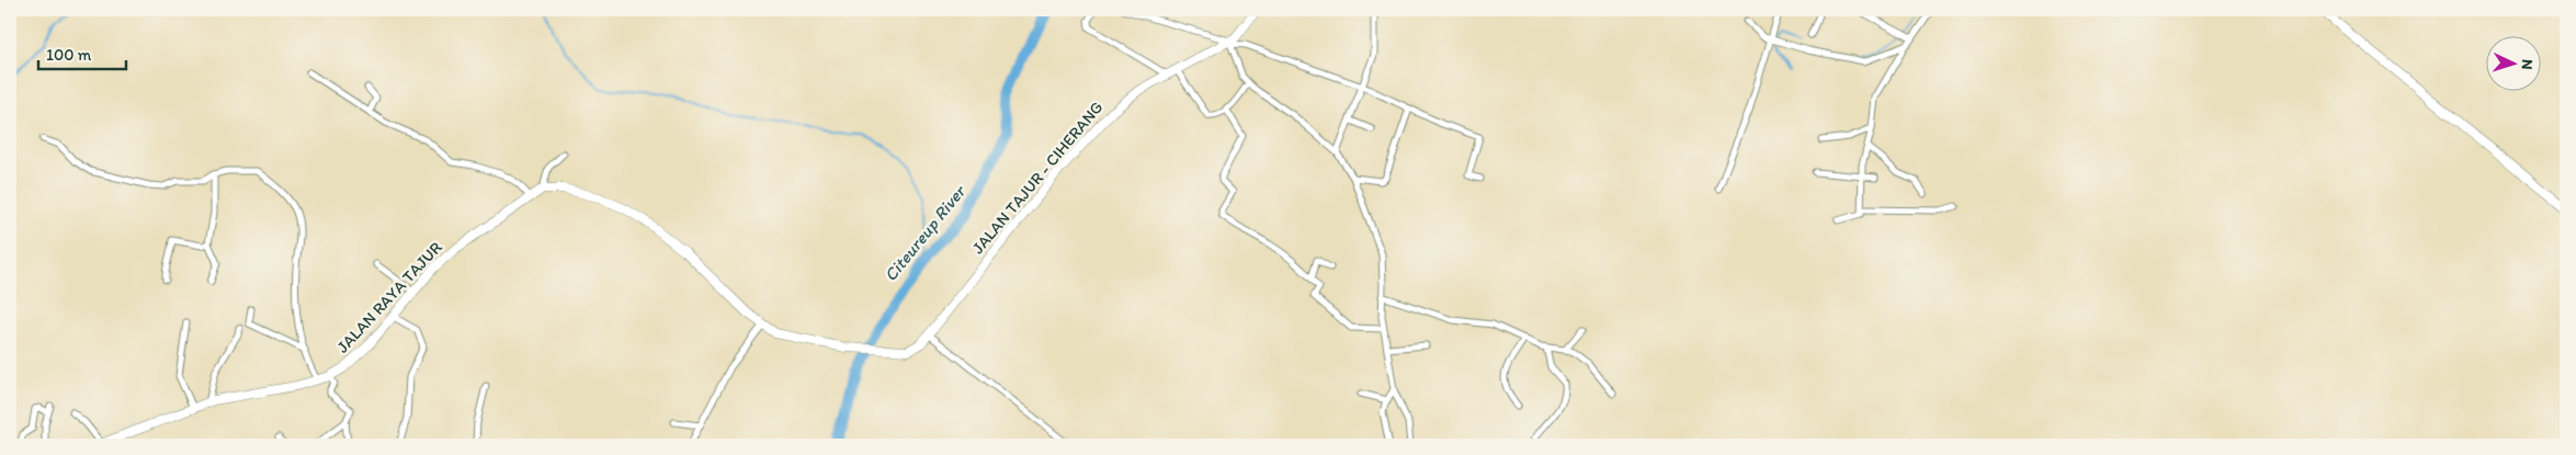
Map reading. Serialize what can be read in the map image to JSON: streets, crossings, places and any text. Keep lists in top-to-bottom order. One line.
{"streets":{"main road":["JALAN TAJUR - CIHERANG","JALAN RAYA TAJUR"]},"water":["Citeureup River"],"scale_bar":"100 m","north":"right"}
